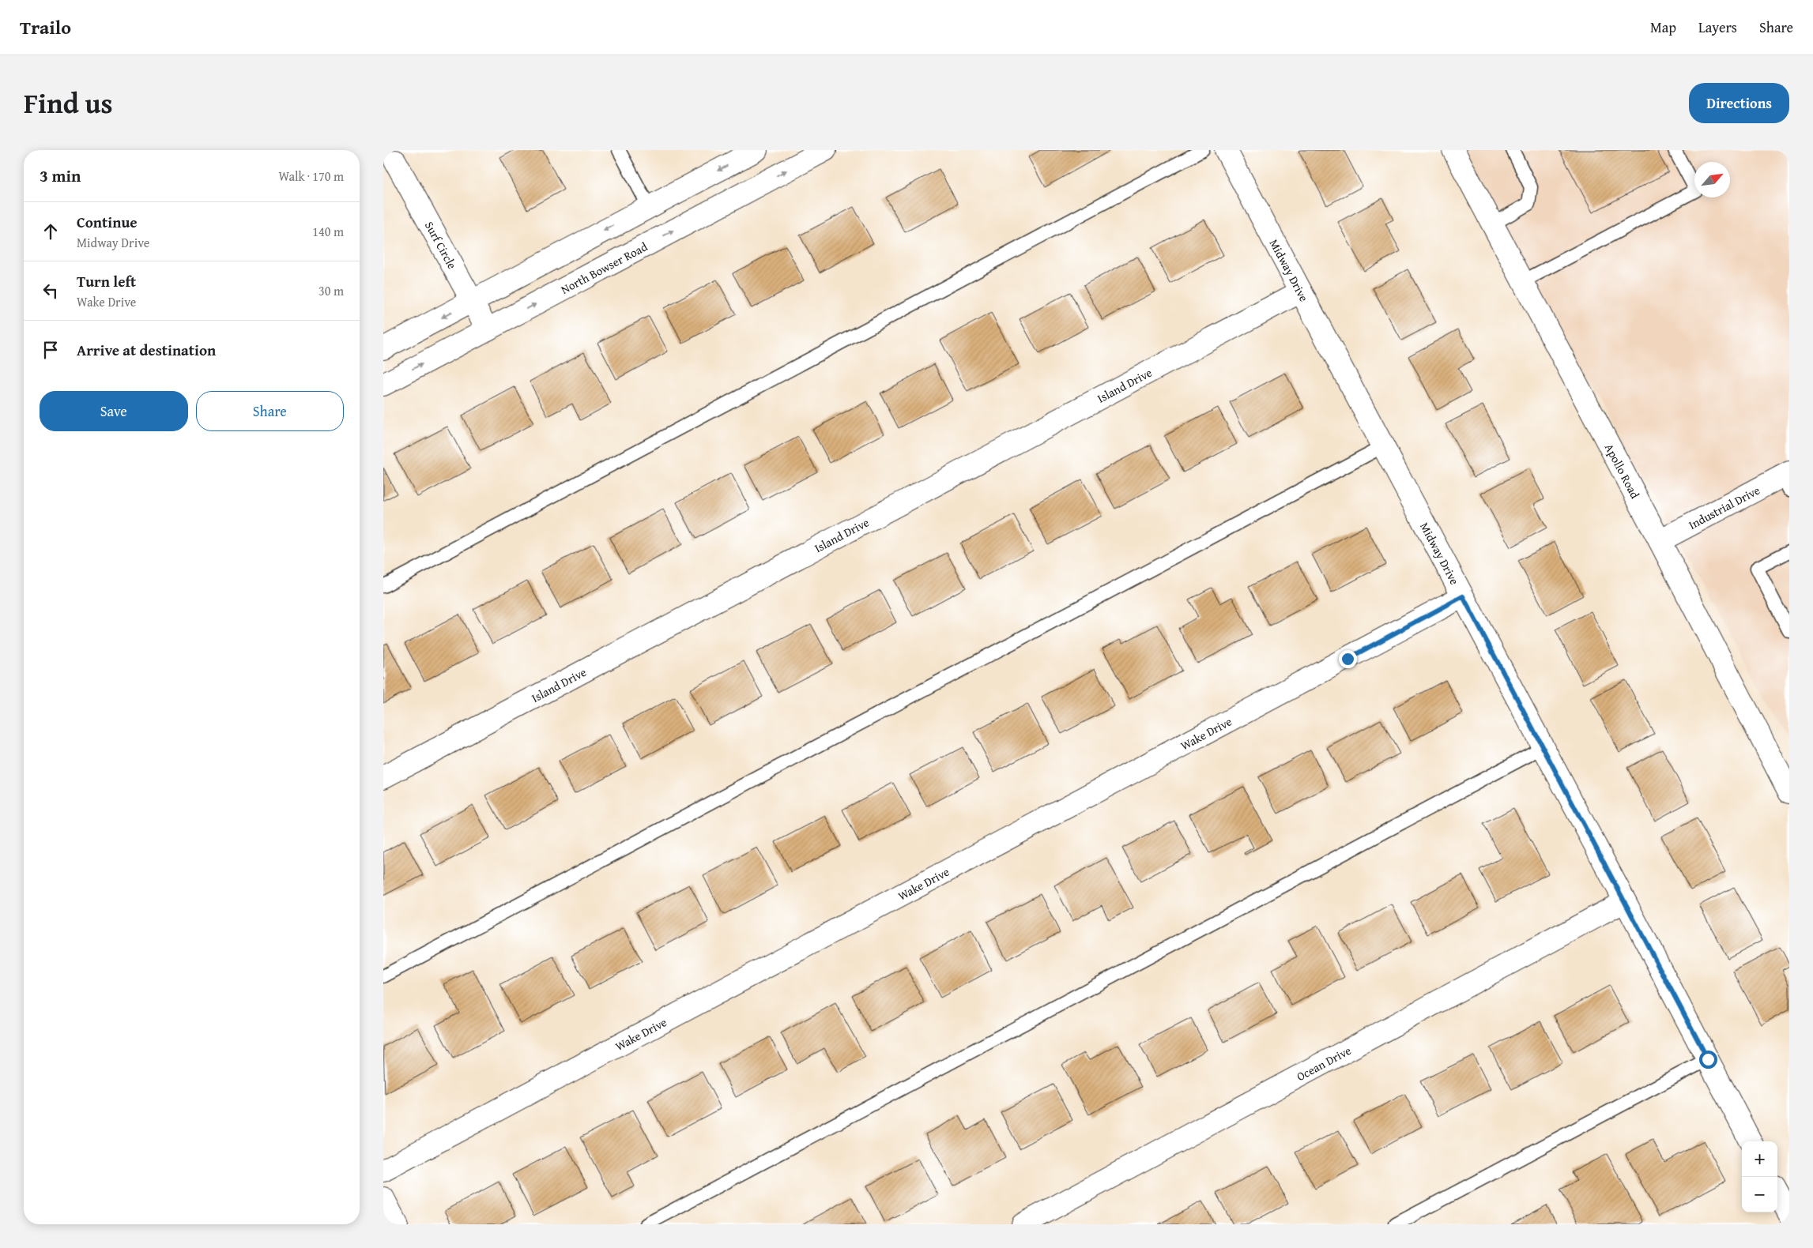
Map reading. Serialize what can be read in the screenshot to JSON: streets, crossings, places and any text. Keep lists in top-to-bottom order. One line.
{"streets":{"street":["Surf Circle","North Bowser Road","Midway Drive","Island Drive","Apollo Road","Industrial Drive","Wake Drive","Ocean Drive"]},"crossings":[["Surf Circle","North Bowser Road"],["Midway Drive","Island Drive"],["Midway Drive","Wake Drive"],["Midway Drive","Ocean Drive"],["Apollo Road","Industrial Drive"]],"north":"top right","page":{"header":"Trailo","nav":["Map","Layers","Share"],"title":"Find us","buttons":["Directions",["Save","Share"]],"heading":["3 min","Walk · 170 m"],"list":[["Continue","Midway Drive","140 m"],["Turn left","Wake Drive","30 m"],"Arrive at destination"],"map_buttons":["+","−"]}}
